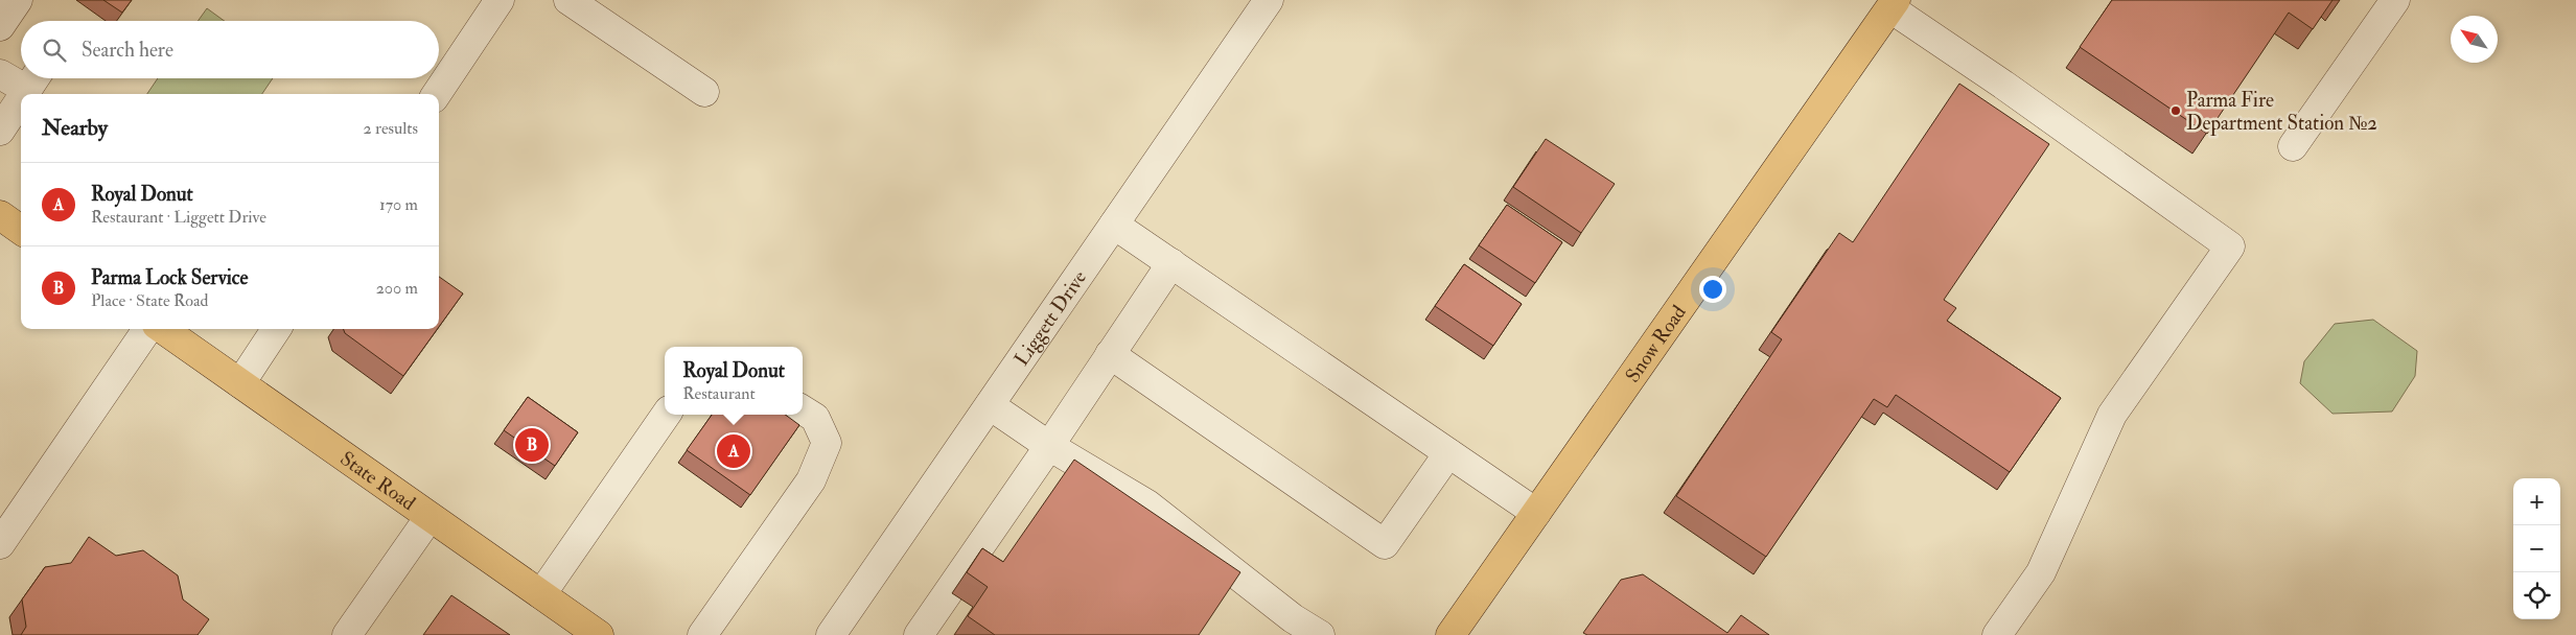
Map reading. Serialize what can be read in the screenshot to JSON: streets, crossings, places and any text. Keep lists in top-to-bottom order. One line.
{"streets":{"main road":["Snow Road","State Road"],"street":["Liggett Drive"]},"places":["Parma Fire Department Station №2"],"north":"top left","page":{"search":"Search here","heading":["Nearby","2 results"],"list":[{"mark":"A","name":"Royal Donut","note":"Restaurant · Liggett Drive","value":"170 m"},{"mark":"B","name":"Parma Lock Service","note":"Place · State Road","value":"200 m"}],"popup":["Royal Donut","Restaurant"],"pins":["B","A"],"map_buttons":["+","−"]}}
